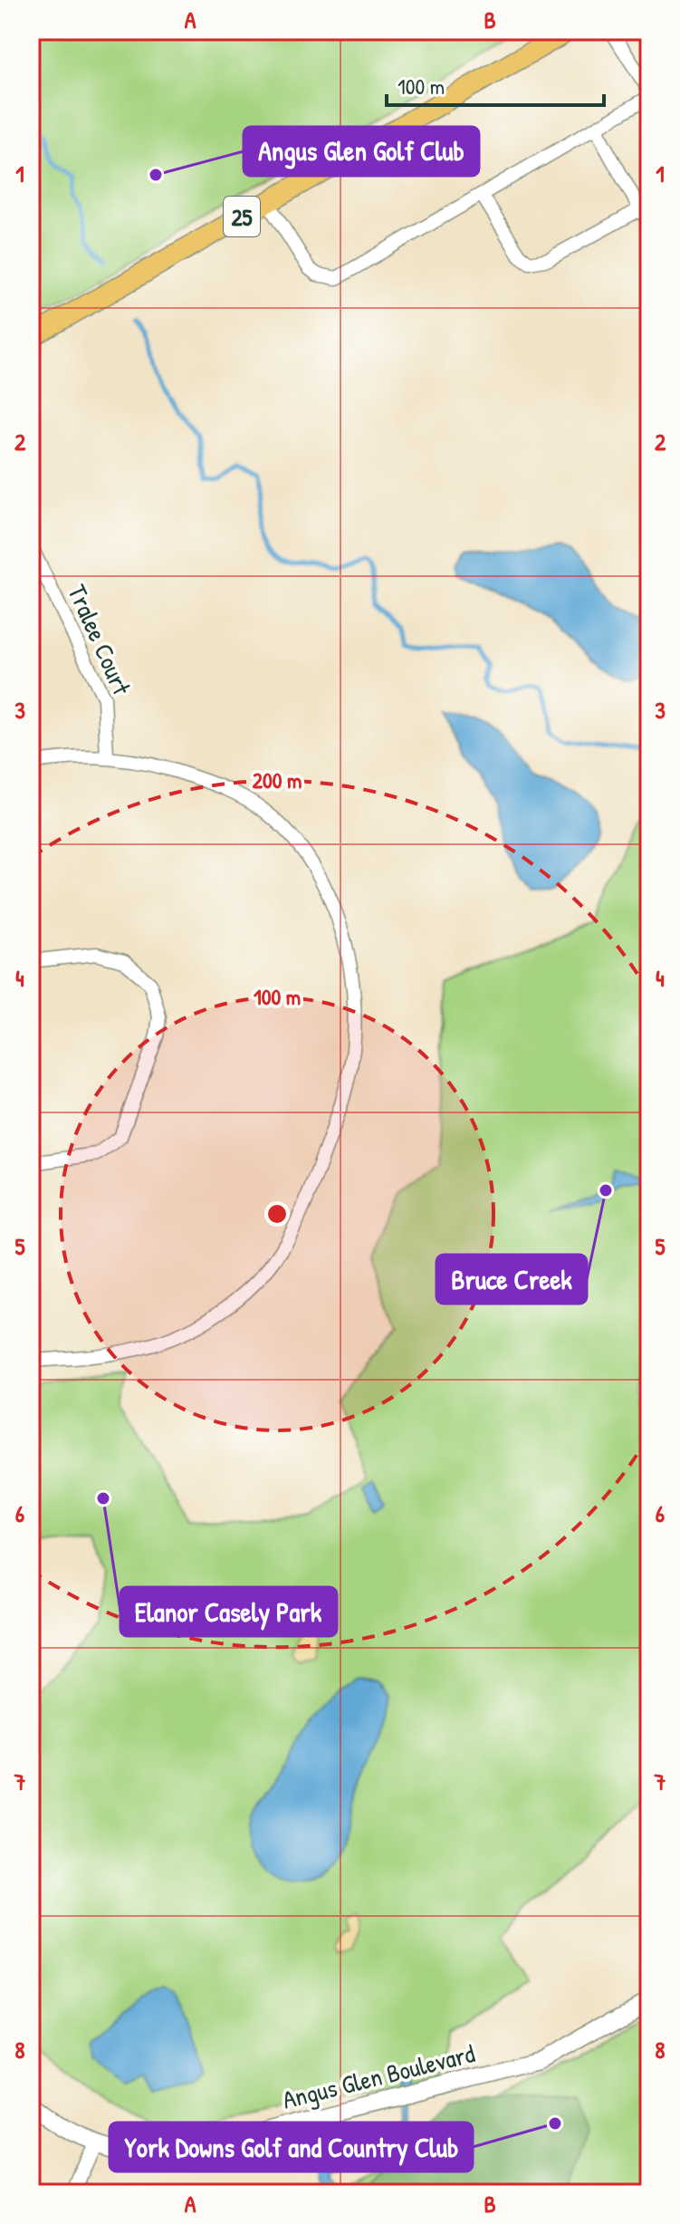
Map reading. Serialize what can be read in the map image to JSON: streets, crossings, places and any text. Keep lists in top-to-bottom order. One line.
{"streets":{"main road":["25"],"street":["Tralee Court","Angus Glen Boulevard"]},"places":["Angus Glen Golf Club","Bruce Creek","Elanor Casely Park","York Downs Golf and Country Club"],"scale_bar":"100 m","grid":{"columns":["A","B"],"rows":["1","2","3","4","5","6","7","8"]},"rings":["200 m","100 m"]}
